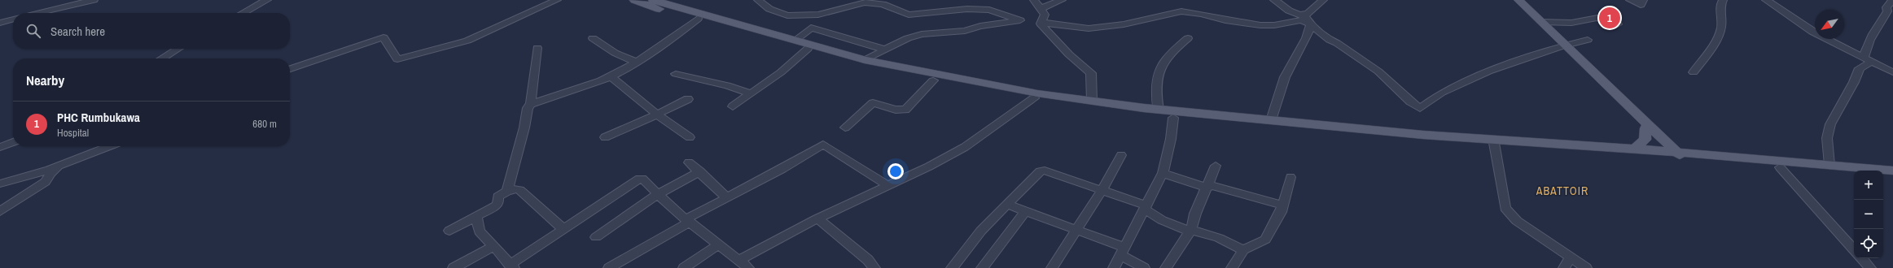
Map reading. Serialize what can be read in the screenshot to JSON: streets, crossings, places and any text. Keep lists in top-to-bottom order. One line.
{"districts":["ABATTOIR"],"north":"bottom left","page":{"pins":"1","search":"Search here","heading":"Nearby","list":[{"mark":"1","name":"PHC Rumbukawa","note":"Hospital","value":"680 m"}],"map_buttons":["+","−"]}}
